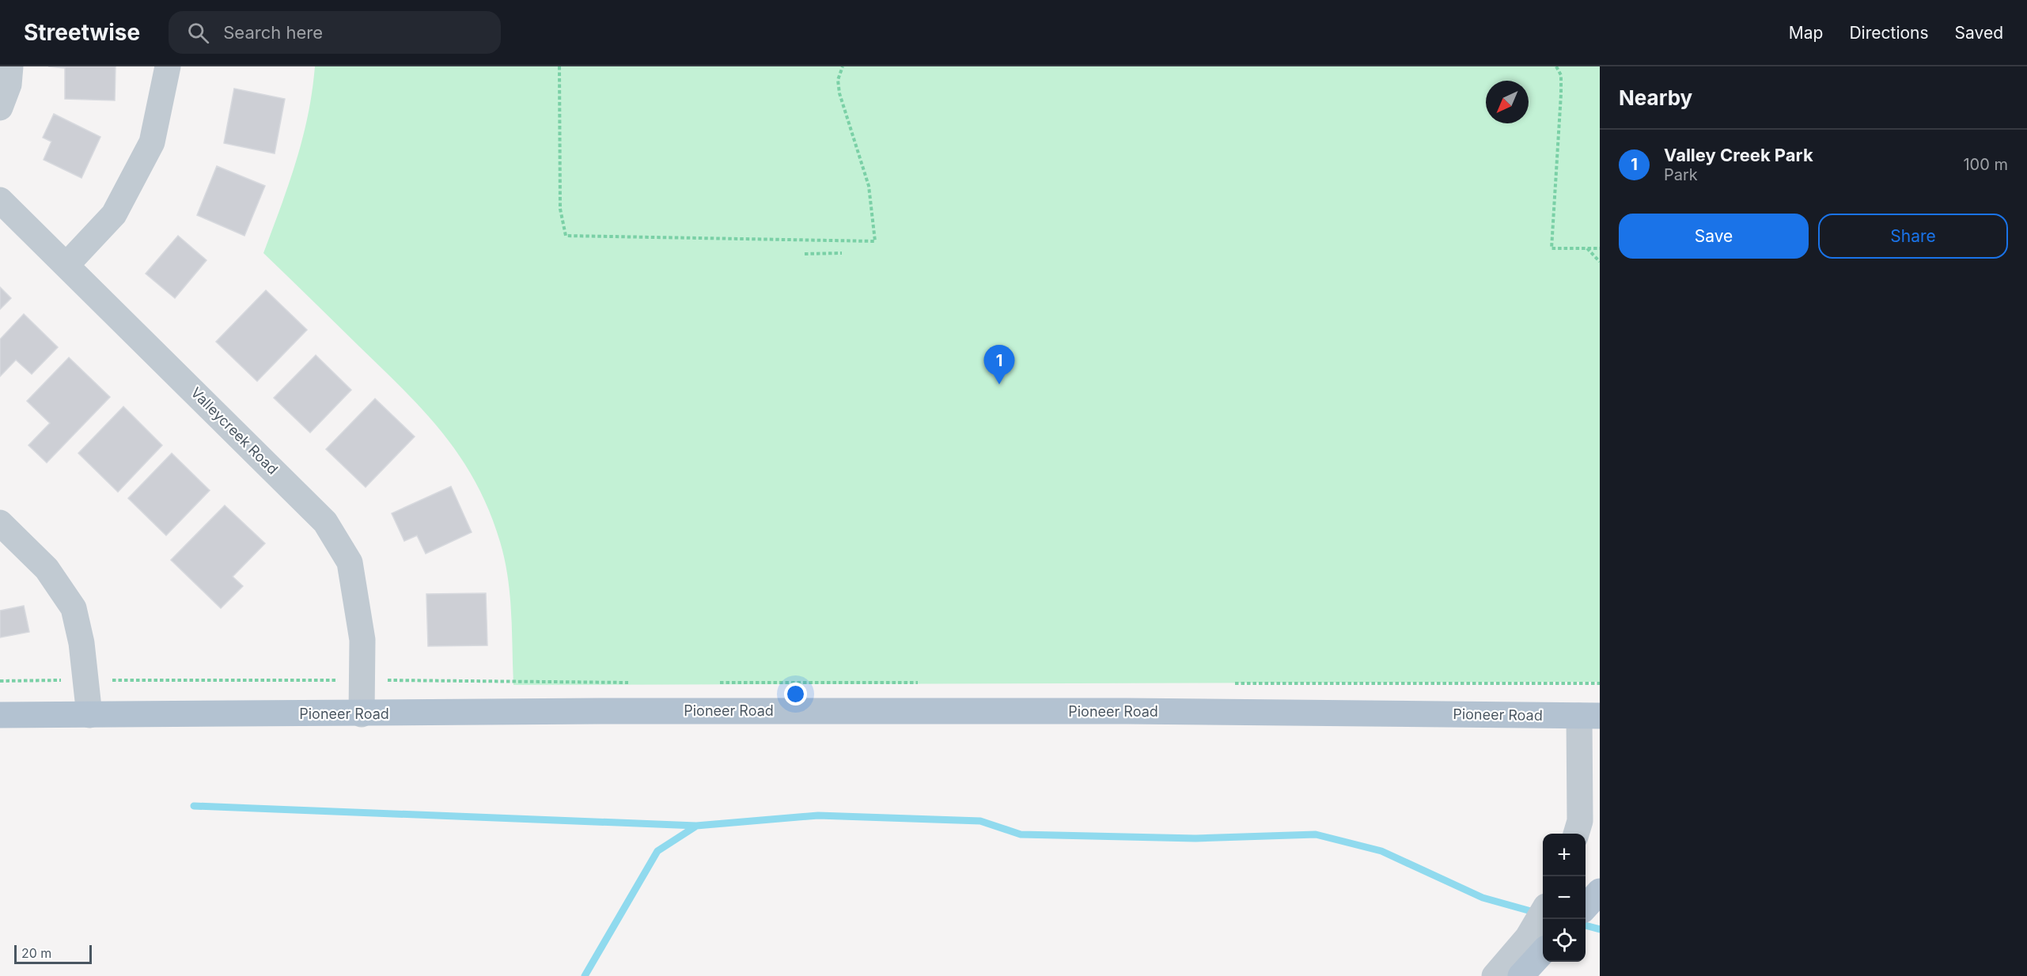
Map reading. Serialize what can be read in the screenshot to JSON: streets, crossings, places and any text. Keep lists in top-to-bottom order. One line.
{"streets":{"main road":["Pioneer Road"],"street":["Valleycreek Road"]},"crossings":[["Valleycreek Road","Pioneer Road"]],"scale_bar":"20 m","north":"bottom left","page":{"header":"Streetwise","search":"Search here","nav":["Map","Directions","Saved"],"heading":"Nearby","list":[{"mark":"1","name":"Valley Creek Park","note":"Park","value":"100 m"}],"buttons":["Save","Share"],"pins":"1","map_buttons":["+","−"],"scale":"20 m"}}
